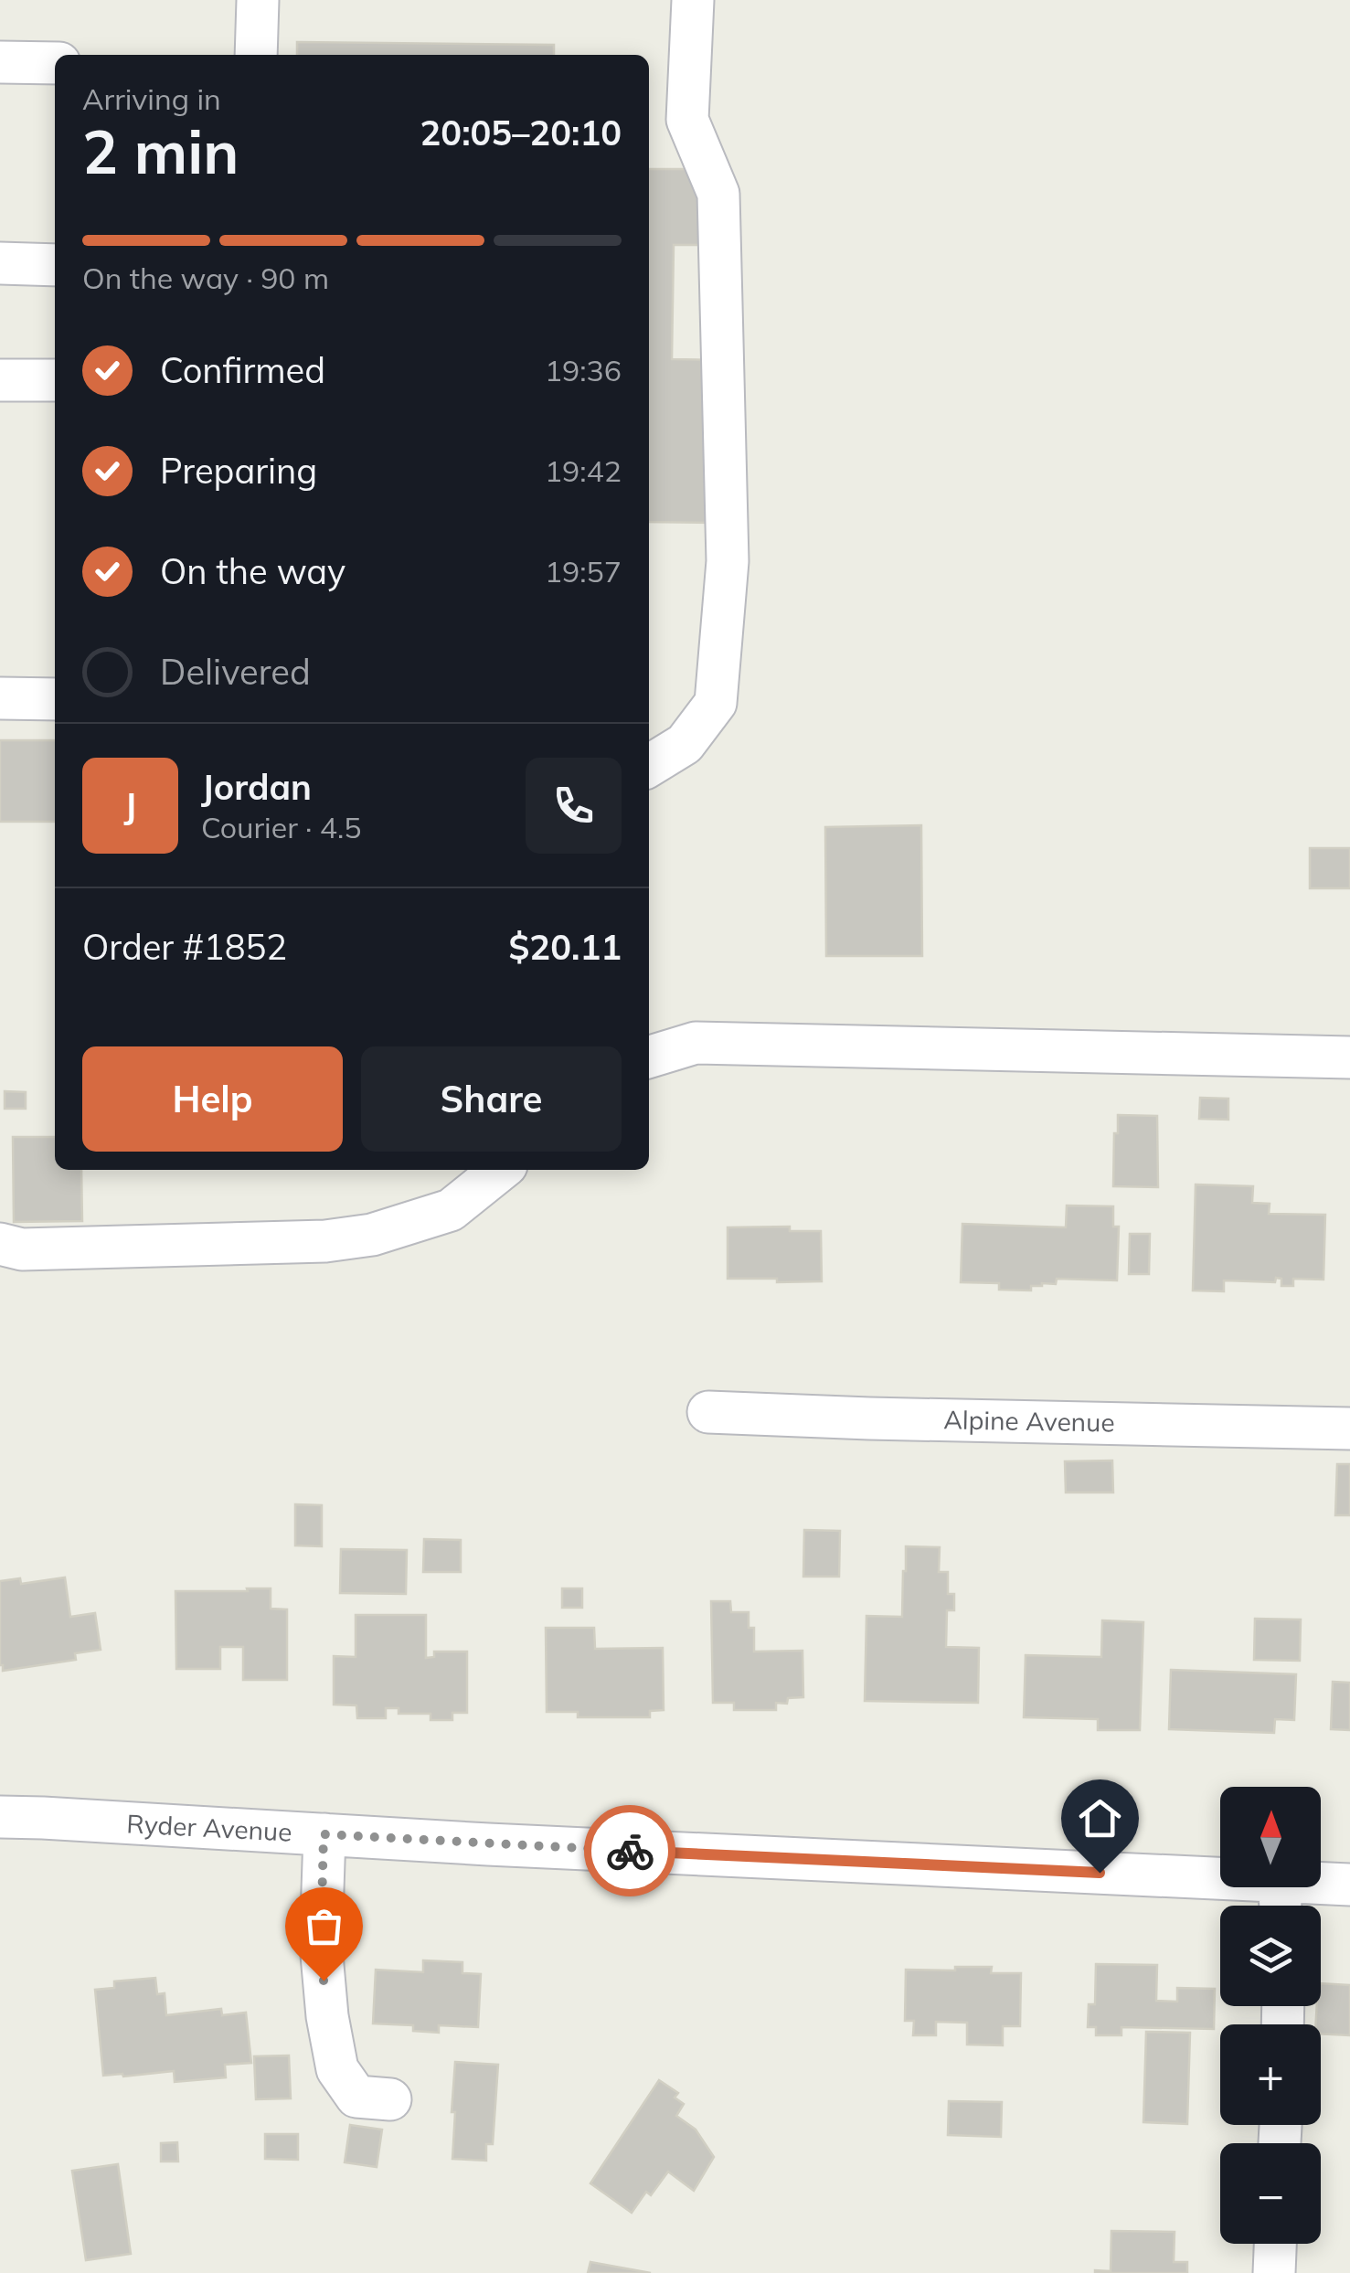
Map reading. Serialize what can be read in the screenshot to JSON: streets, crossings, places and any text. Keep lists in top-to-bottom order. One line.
{"streets":{"street":["Alpine Avenue","Ryder Avenue"]},"north":"top","page":{"heading":["2 min","Arriving in","20:05–20:10"],"panel":["Jordan","Courier · 4.5","Order #1852","$20.11"],"bar":"On the way · 90 m","list":[["Confirmed","19:36"],["Preparing","19:42"],["On the way","19:57"],"Delivered"],"round":"J","buttons":["Help","Share"],"map_buttons":["+","−"]}}
